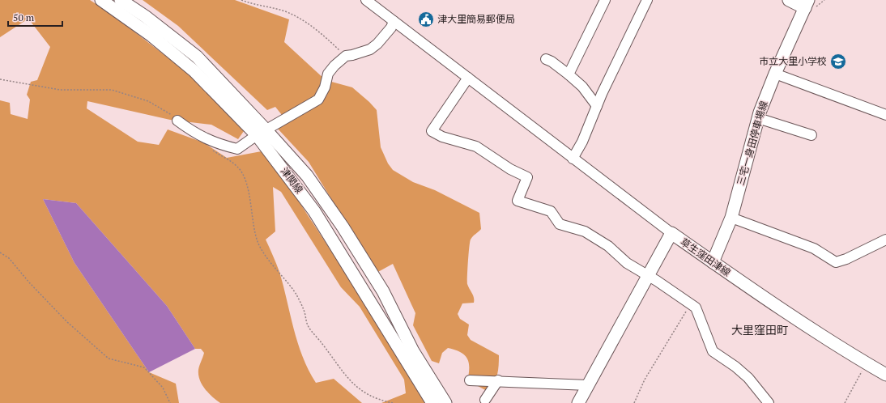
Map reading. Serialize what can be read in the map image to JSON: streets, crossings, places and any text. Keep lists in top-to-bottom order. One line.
{"streets":{"main road":["三宅一身田停車場線","津関線","草生窪田津線"]},"crossings":[["三宅一身田停車場線","草生窪田津線"]],"districts":["大里窪田町"],"places":{"public building":["津大里簡易郵便局"],"school or university":["市立大里小学校"]},"scale_bar":"50 m"}
